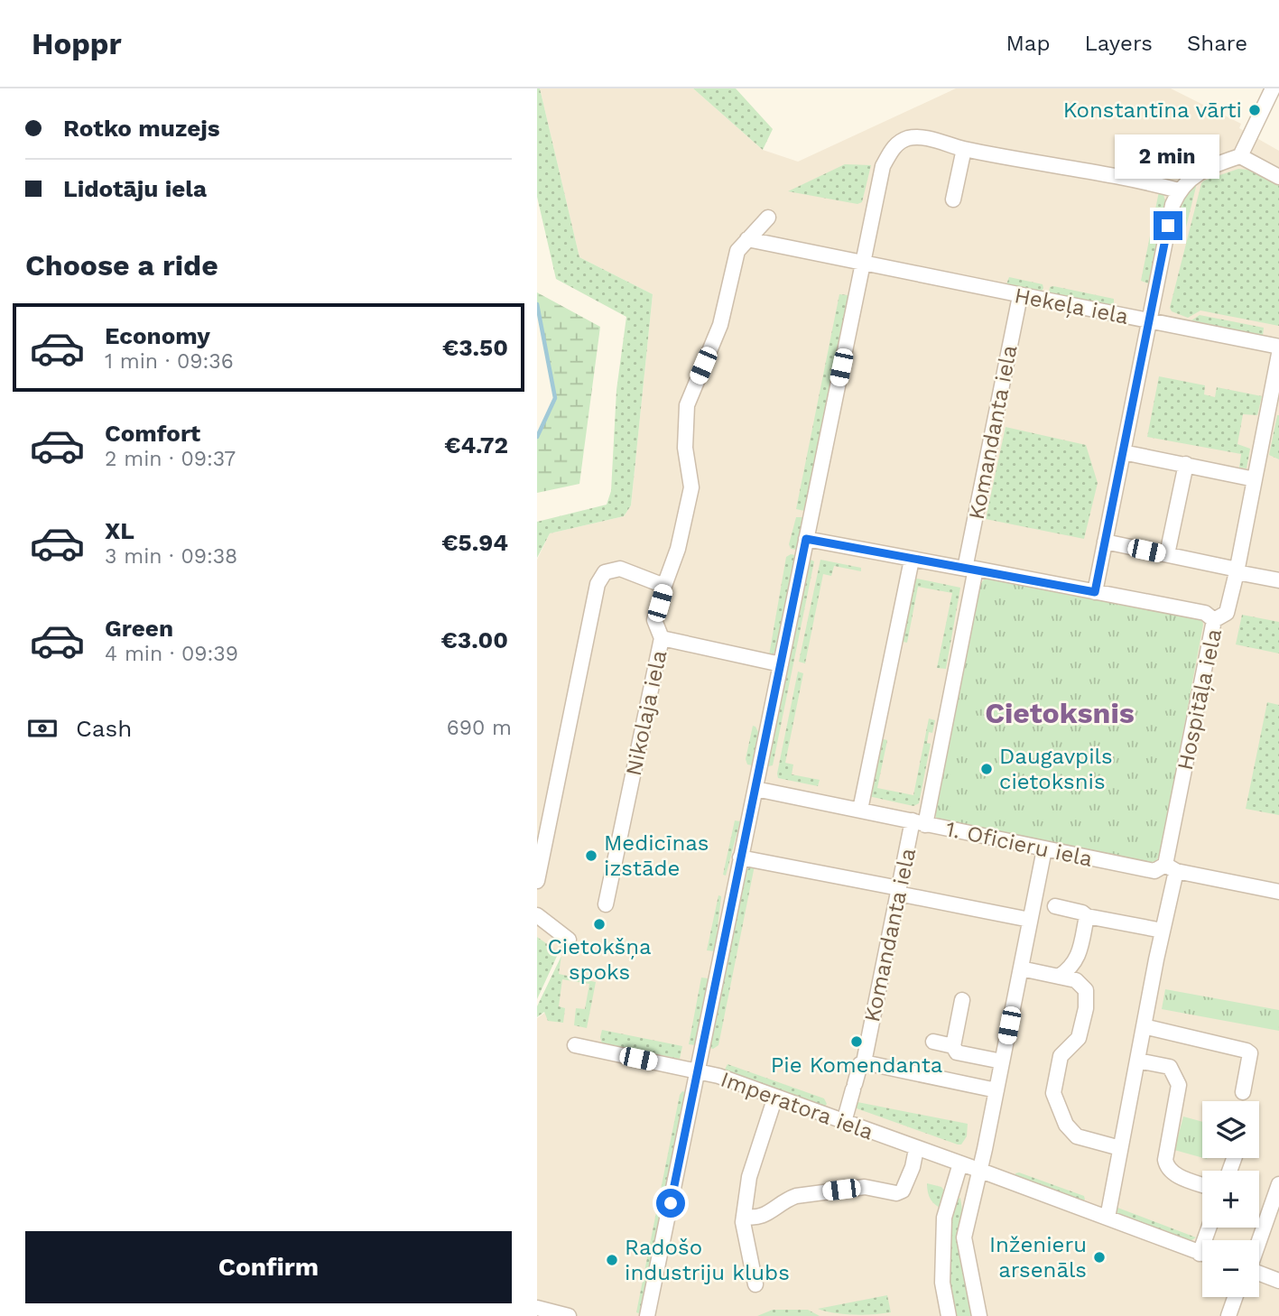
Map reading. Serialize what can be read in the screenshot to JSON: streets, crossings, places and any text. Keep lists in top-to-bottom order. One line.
{"streets":{"street":["Hekeļa iela","Komandanta iela","Hospitāļa iela","Nikolaja iela","1. Oficieru iela","Imperatora iela"]},"crossings":[["Hekeļa iela","Komandanta iela"],["Komandanta iela","1. Oficieru iela"],["Komandanta iela","Imperatora iela"],["Hospitāļa iela","1. Oficieru iela"],["Hospitāļa iela","Imperatora iela"]],"districts":["Cietoksnis"],"places":["Konstantīna vārti","Daugavpils cietoksnis","Medicīnas izstāde","Cietokšņa spoks","Pie Komendanta","Inženieru arsenāls","Radošo industriju klubs"],"page":{"header":"Hoppr","nav":["Map","Layers","Share"],"banner":["Rotko muzejs","Lidotāju iela"],"bubble":"2 min","heading":"Choose a ride","list":[{"name":"Economy","note":"1 min · 09:36","value":"€3.50"},{"name":"Comfort","note":"2 min · 09:37","value":"€4.72"},{"name":"XL","note":"3 min · 09:38","value":"€5.94"},{"name":"Green","note":"4 min · 09:39","value":"€3.00"}],"pay":["Cash","690 m"],"map_buttons":["+","−"],"buttons":"Confirm"}}
